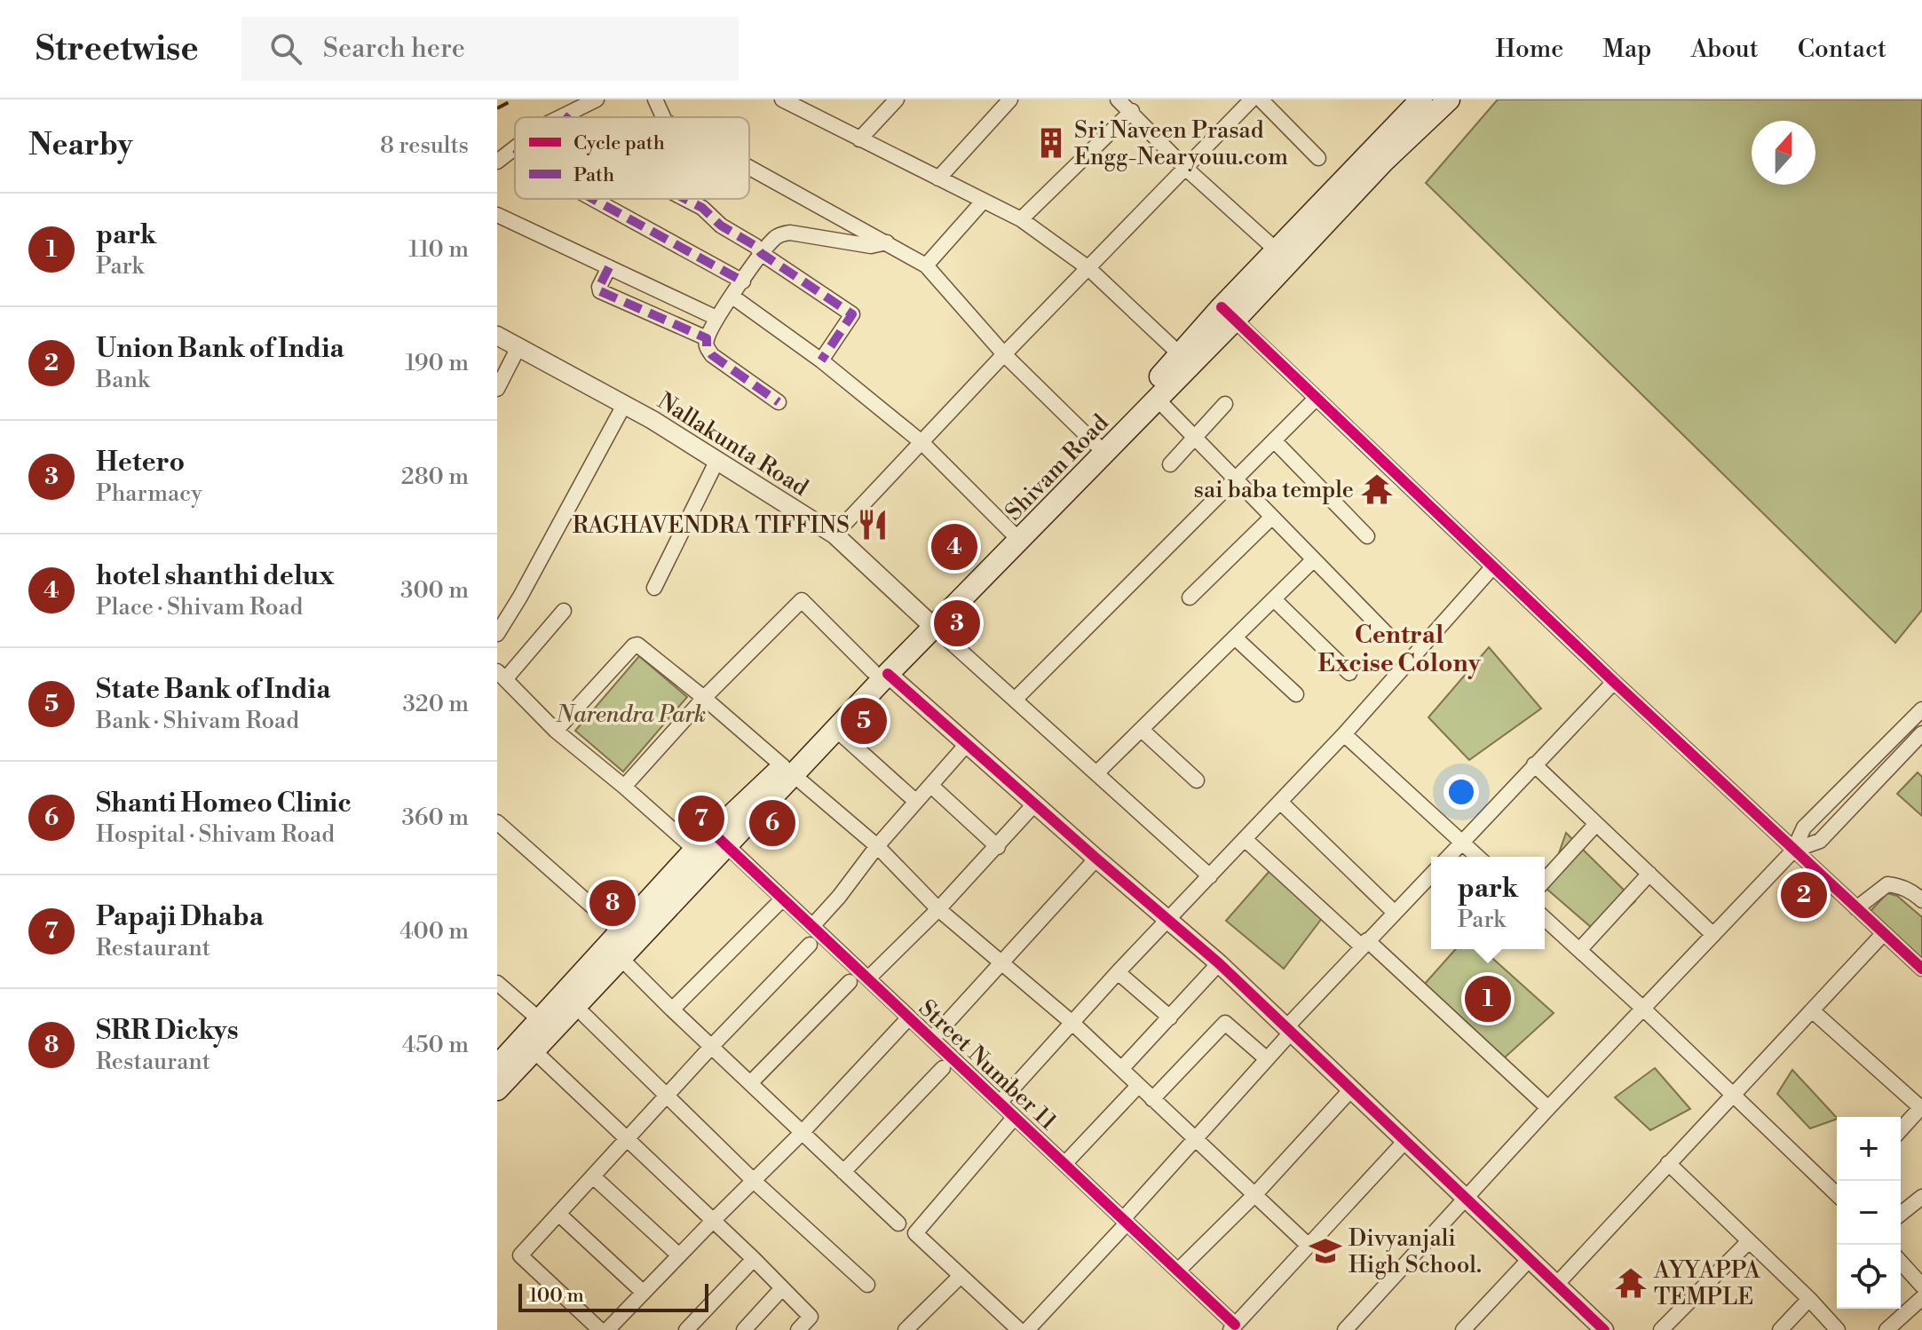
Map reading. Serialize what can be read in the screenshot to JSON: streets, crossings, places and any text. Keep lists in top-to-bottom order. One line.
{"streets":{"main road":["Shivam Road"],"street":["Nallakunta Road","Street Number 11"]},"crossings":[["Nallakunta Road","Shivam Road"],["Shivam Road","Street Number 11"]],"districts":["Central Excise Colony"],"parks":["Narendra Park"],"places":{"building":["Sri Naveen Prasad Engg-Nearyouu.com"],"temple":["sai baba temple","AYYAPPA TEMPLE"],"restaurant":["RAGHAVENDRA TIFFINS"],"school or university":["Divyanjali High School."]},"legend":["Cycle path","Path"],"scale_bar":"100 m","north":"top","page":{"header":"Streetwise","search":"Search here","nav":["Home","Map","About","Contact"],"heading":["Nearby","8 results"],"list":[{"mark":"1","name":"park","note":"Park","value":"110 m"},{"mark":"2","name":"Union Bank of India","note":"Bank","value":"190 m"},{"mark":"3","name":"Hetero","note":"Pharmacy","value":"280 m"},{"mark":"4","name":"hotel shanthi delux","note":"Place · Shivam Road","value":"300 m"},{"mark":"5","name":"State Bank of India","note":"Bank · Shivam Road","value":"320 m"},{"mark":"6","name":"Shanti Homeo Clinic","note":"Hospital · Shivam Road","value":"360 m"},{"mark":"7","name":"Papaji Dhaba","note":"Restaurant","value":"400 m"},{"mark":"8","name":"SRR Dickys","note":"Restaurant","value":"450 m"}],"pins":["4","3","5","7","6","2","8","1"],"popup":["park","Park"],"map_buttons":["+","−"],"scale":"100 m"}}
